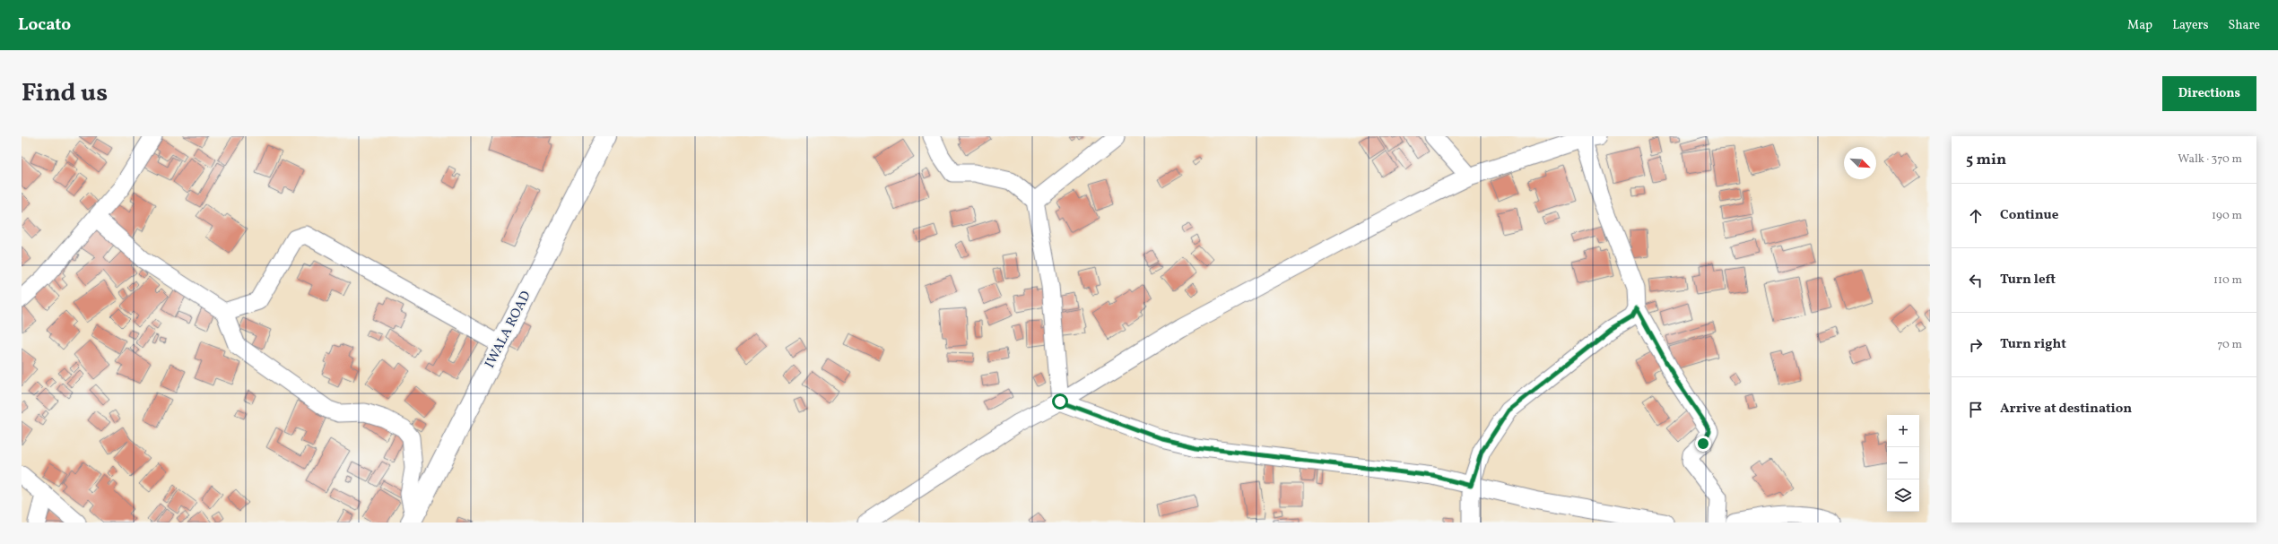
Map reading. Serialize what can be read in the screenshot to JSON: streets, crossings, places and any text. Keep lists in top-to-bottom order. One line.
{"streets":{"street":["IWALA ROAD"]},"north":"bottom right","page":{"header":"Locato","nav":["Map","Layers","Share"],"title":"Find us","buttons":"Directions","heading":["5 min","Walk · 370 m"],"list":[["Continue","190 m"],["Turn left","110 m"],["Turn right","70 m"],"Arrive at destination"],"map_buttons":["+","−"]}}
